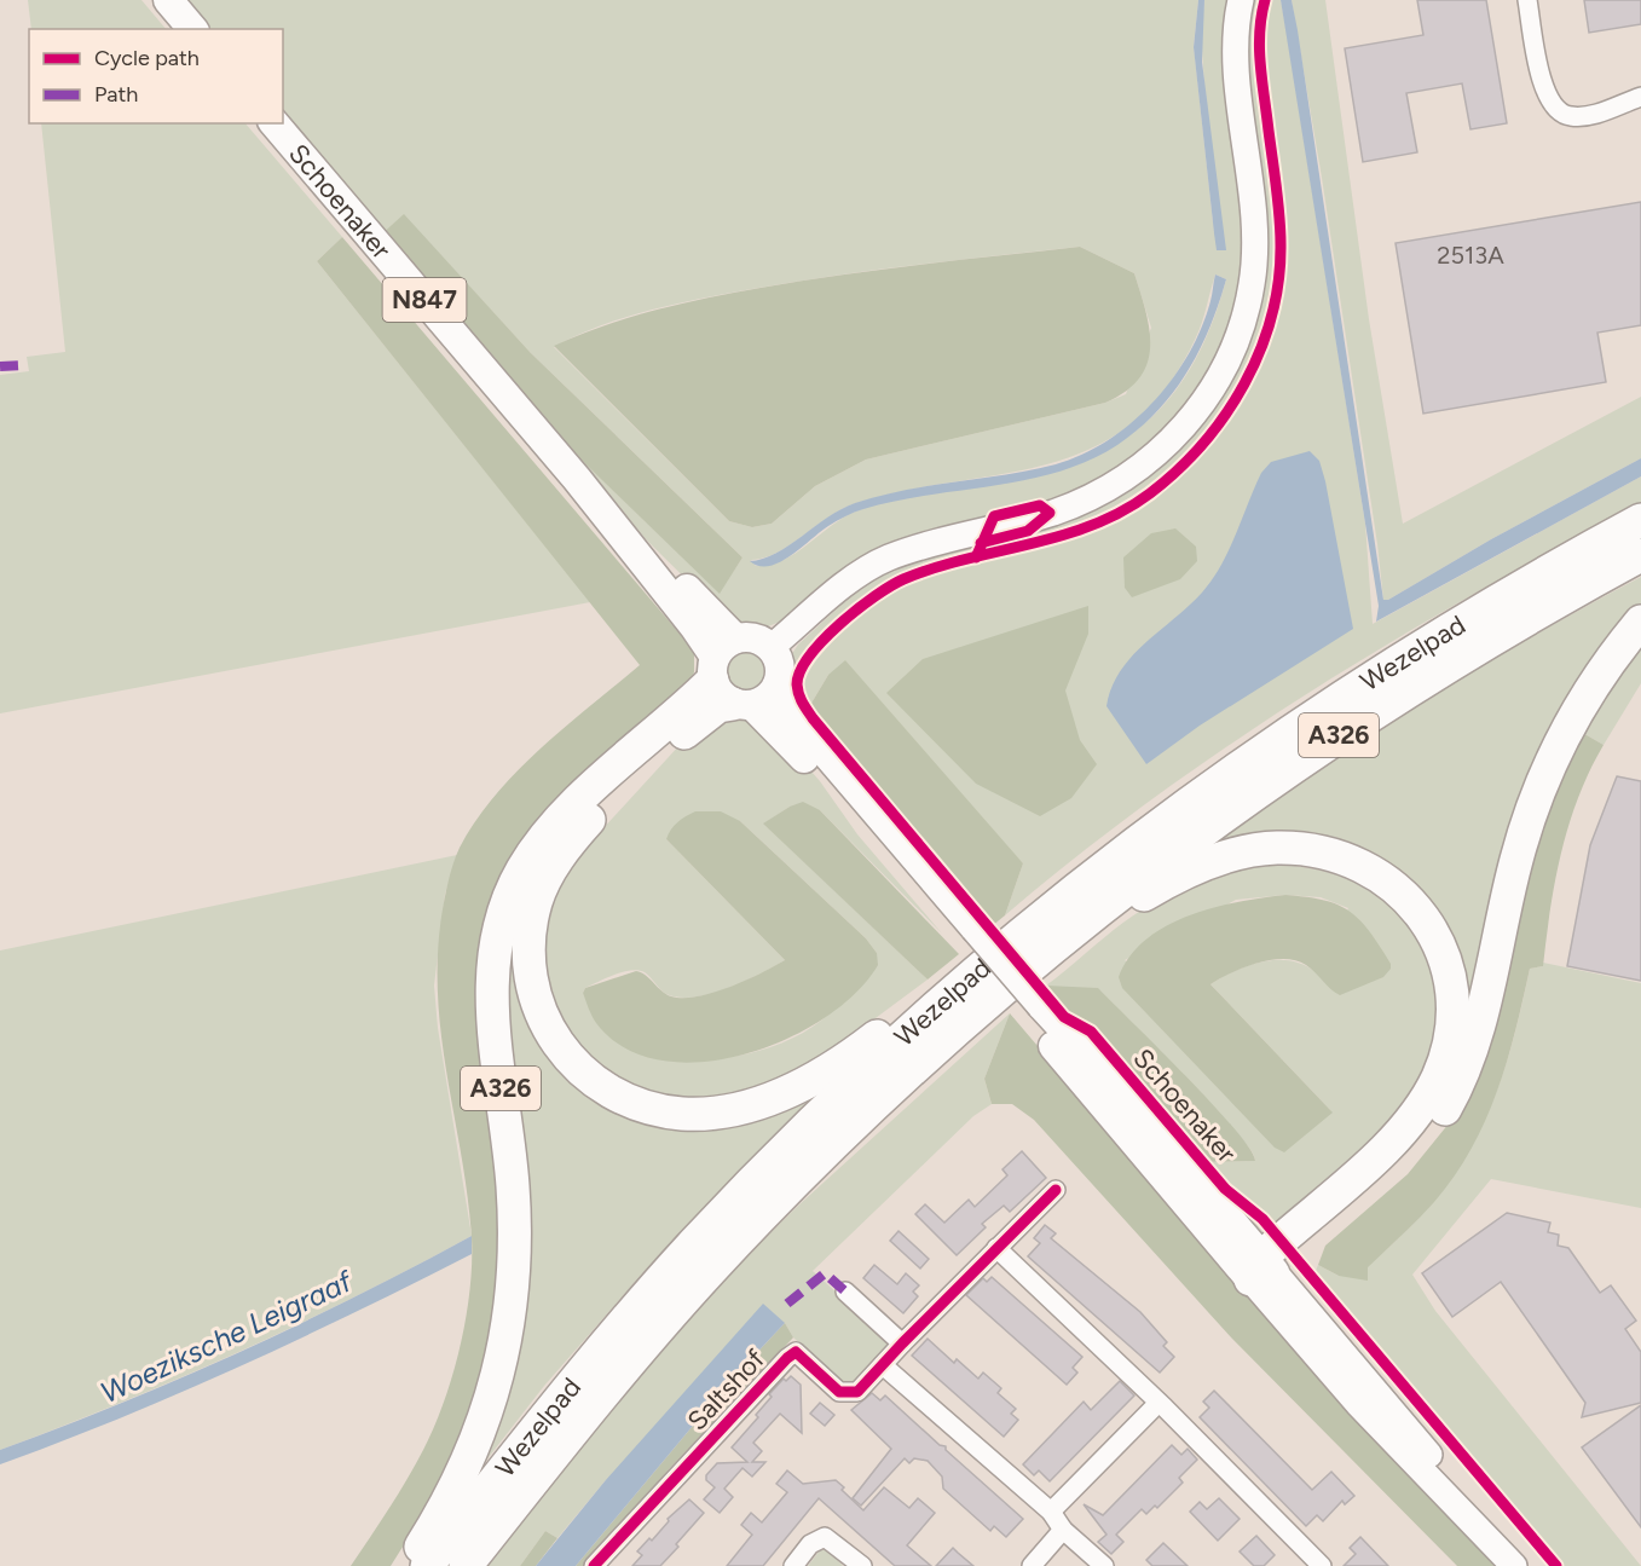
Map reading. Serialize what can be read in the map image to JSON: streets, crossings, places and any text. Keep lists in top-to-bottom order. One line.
{"streets":{"highway":["Wezelpad","A326"],"main road":["Schoenaker","N847"],"street":["Saltshof"]},"crossings":[["Schoenaker","N847"],["Schoenaker","A326"],["Wezelpad","A326"]],"water":["Woeziksche Leigraaf"],"house_numbers":["2513A"],"legend":["Cycle path","Path"]}
